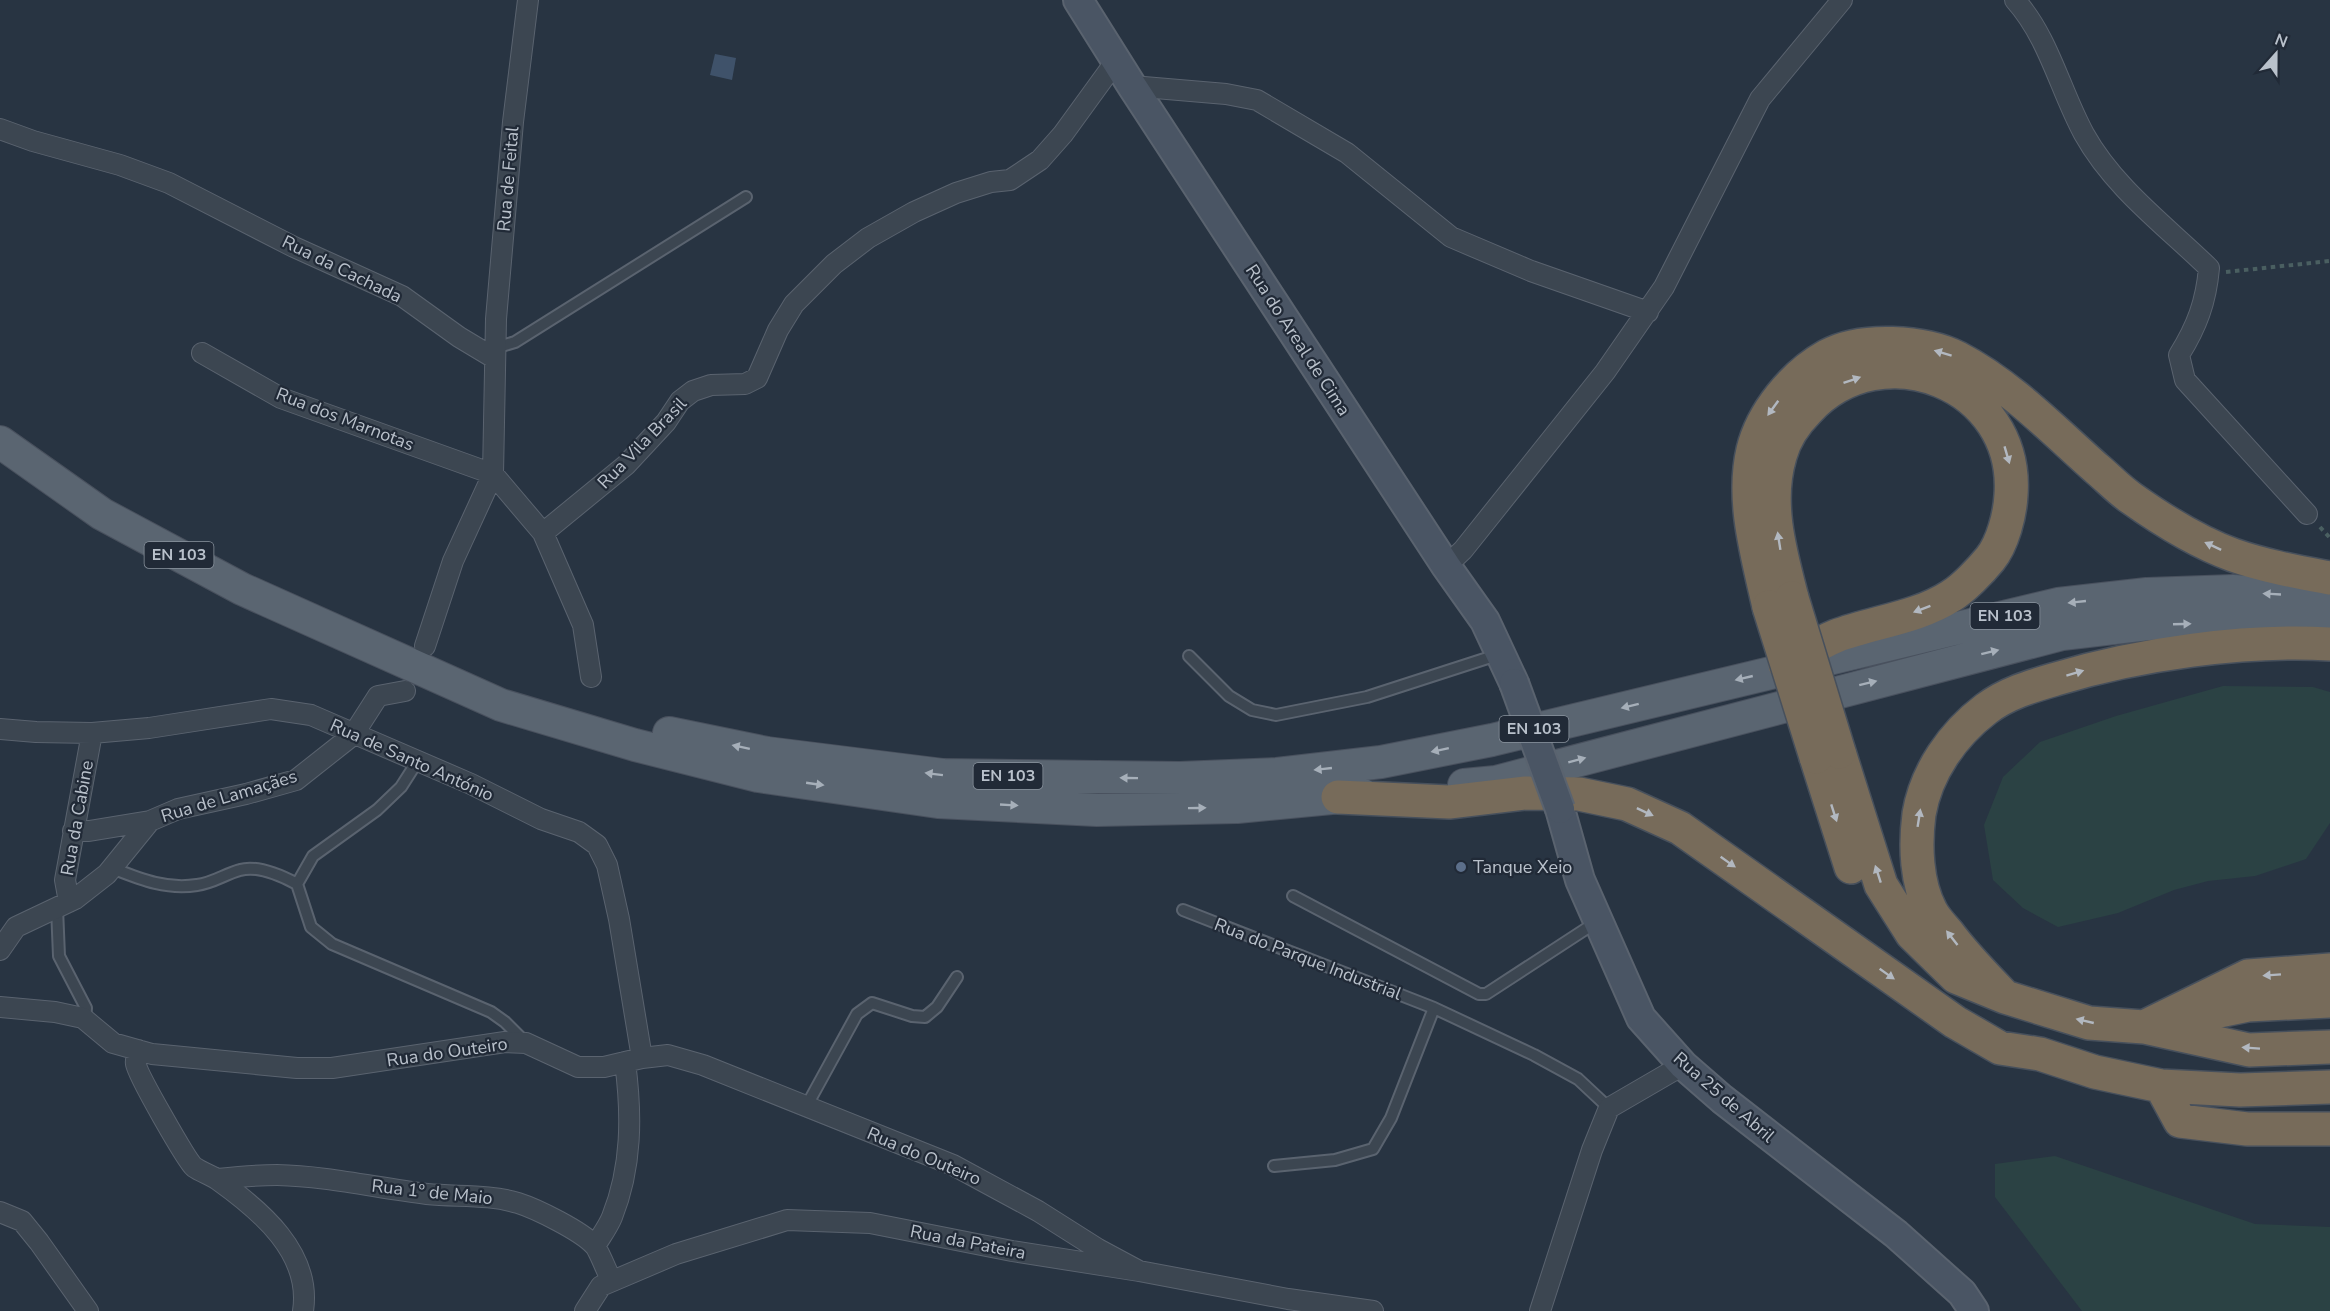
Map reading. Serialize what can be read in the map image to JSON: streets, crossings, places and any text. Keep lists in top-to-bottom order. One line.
{"streets":{"main road":["Rua do Areal de Cima","EN 103","Rua 25 de Abril"],"street":["Rua de Feital","Rua da Cachada","Rua dos Marnotas","Rua Vila Brasil","Rua de Santo António","Rua de Lamaçães","Rua da Cabine","Rua do Outeiro","Rua 1º de Maio","Rua da Pateira"],"lane":["Rua do Parque Industrial"]},"crossings":[["Rua de Feital","Rua da Cachada"],["Rua do Areal de Cima","Rua Vila Brasil"],["Rua do Areal de Cima","Rua 25 de Abril"],["Rua de Santo António","Rua de Lamaçães"],["Rua de Santo António","Rua da Cabine"],["Rua de Santo António","Rua do Outeiro"],["Rua de Santo António","Rua 1º de Maio"],["Rua de Lamaçães","Rua da Cabine"],["Rua do Outeiro","Rua da Pateira"]],"places":["Tanque Xeio"],"north":"top"}
